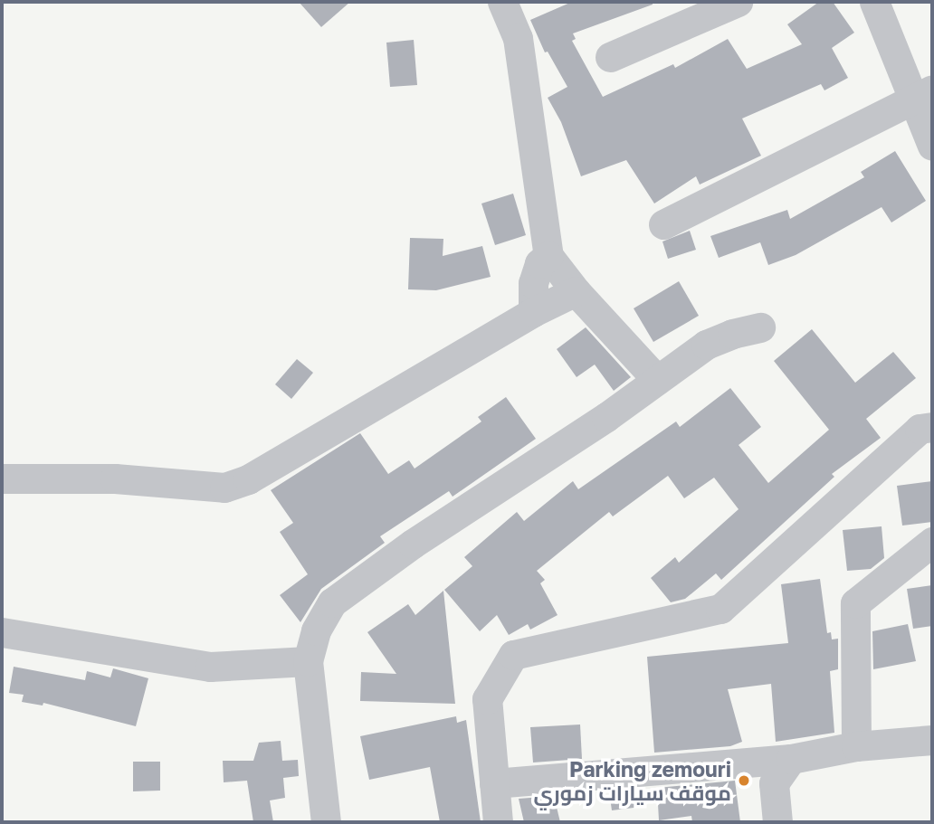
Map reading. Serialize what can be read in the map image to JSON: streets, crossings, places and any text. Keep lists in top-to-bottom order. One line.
{"places":["Parking zemouri موقف سيارات زموري"]}
